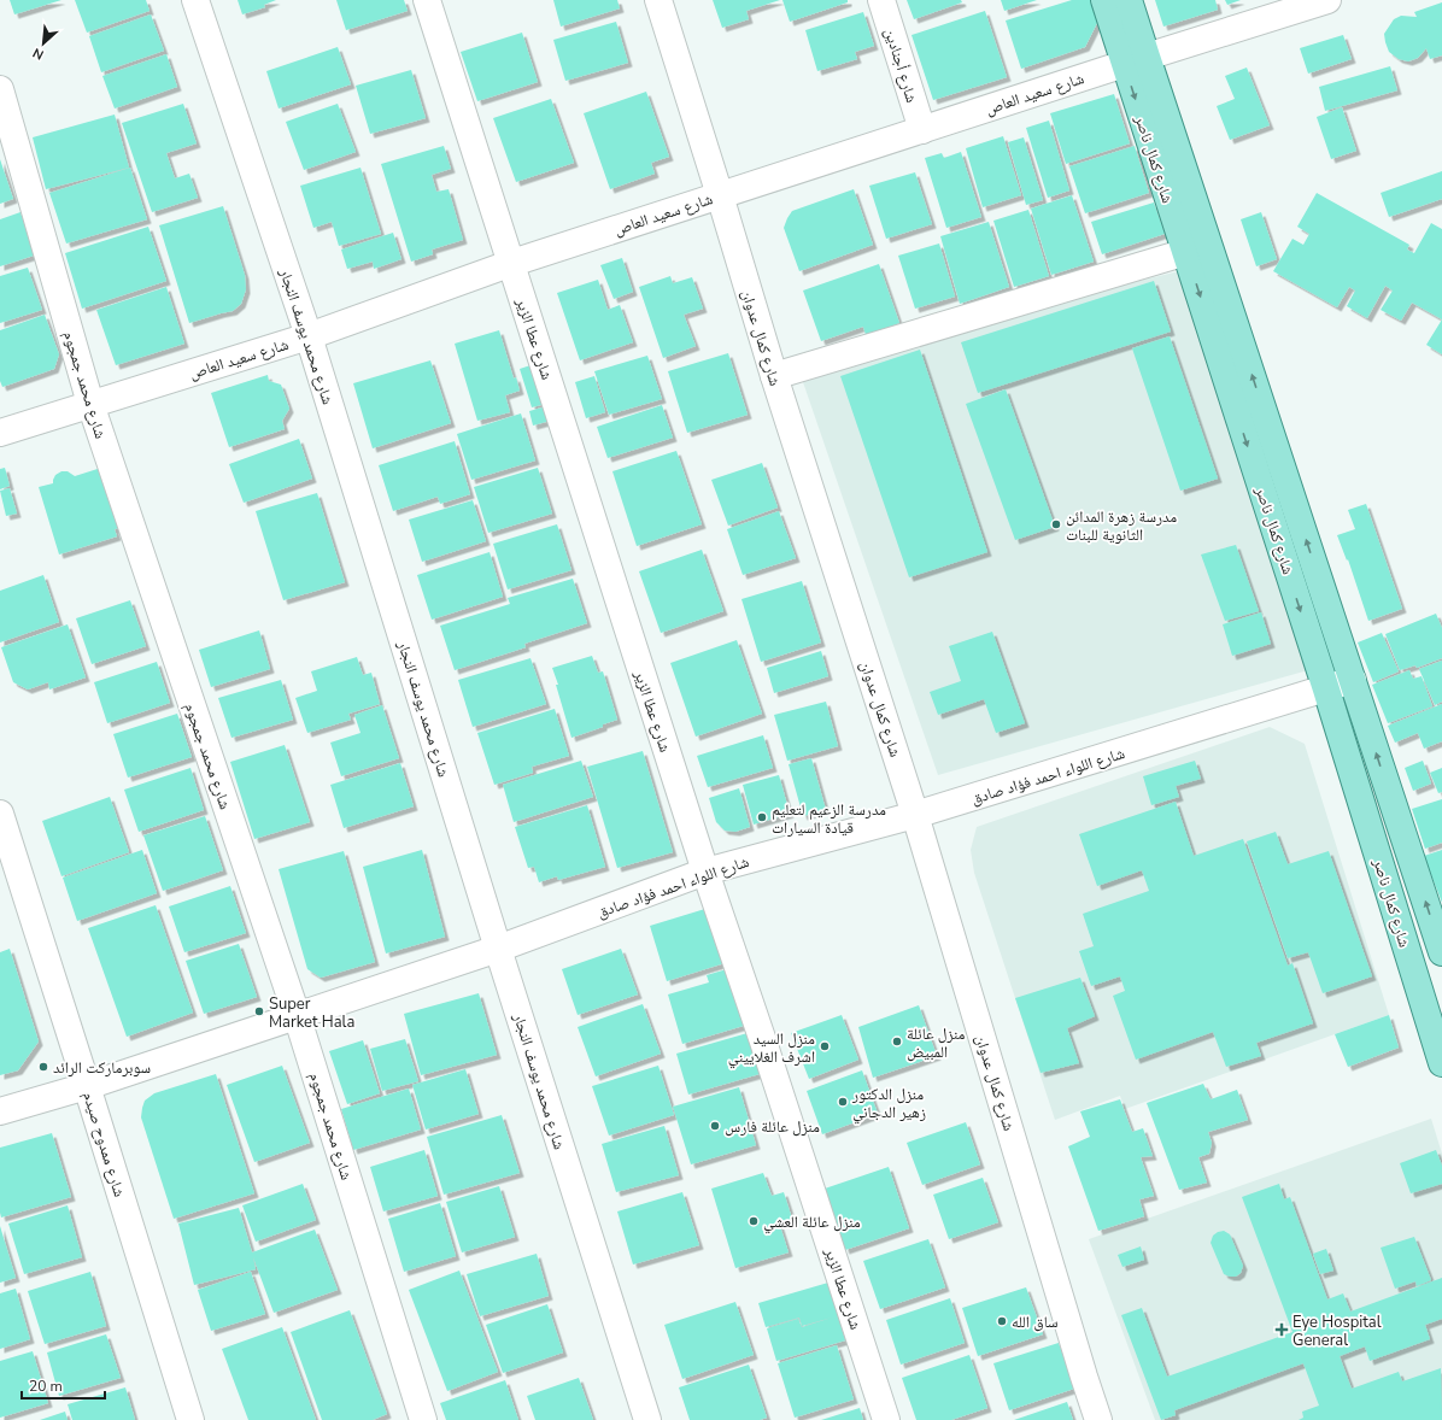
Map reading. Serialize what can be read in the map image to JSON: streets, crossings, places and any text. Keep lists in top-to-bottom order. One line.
{"streets":{"main road":["شارع كمال ناصر"],"street":["شارع أجنادين","شارع سعيد العاص","شارع محمد يوسف النجار","شارع كمال عدوان","شارع عطا الزير","شارع محمد جمجوم","شارع اللواء احمد فؤاد صادق","شارع ممدوح صيدم"]},"crossings":[["شارع أجنادين","شارع سعيد العاص"],["شارع سعيد العاص","شارع كمال ناصر"],["شارع سعيد العاص","شارع محمد يوسف النجار"],["شارع سعيد العاص","شارع كمال عدوان"],["شارع سعيد العاص","شارع عطا الزير"],["شارع سعيد العاص","شارع محمد جمجوم"],["شارع كمال ناصر","شارع اللواء احمد فؤاد صادق"],["شارع محمد يوسف النجار","شارع اللواء احمد فؤاد صادق"],["شارع كمال عدوان","شارع اللواء احمد فؤاد صادق"],["شارع عطا الزير","شارع اللواء احمد فؤاد صادق"],["شارع محمد جمجوم","شارع اللواء احمد فؤاد صادق"],["شارع اللواء احمد فؤاد صادق","شارع ممدوح صيدم"]],"places":{"other":["مدرسة زهرة المدائن الثانوية للبنات","مدرسة الزعيم لتعليم قيادة السيارات","Super Market Hala","منزل عائلة المبيض","منزل السيد اشرف الغلاييني","سوبرماركت الرائد","منزل الدكتور زهير الدجاني","منزل عائلة فارس","منزل عائلة العشي","ساق الله"],"health":["Eye Hospital General"]},"scale_bar":"20 m","north":"bottom left"}
